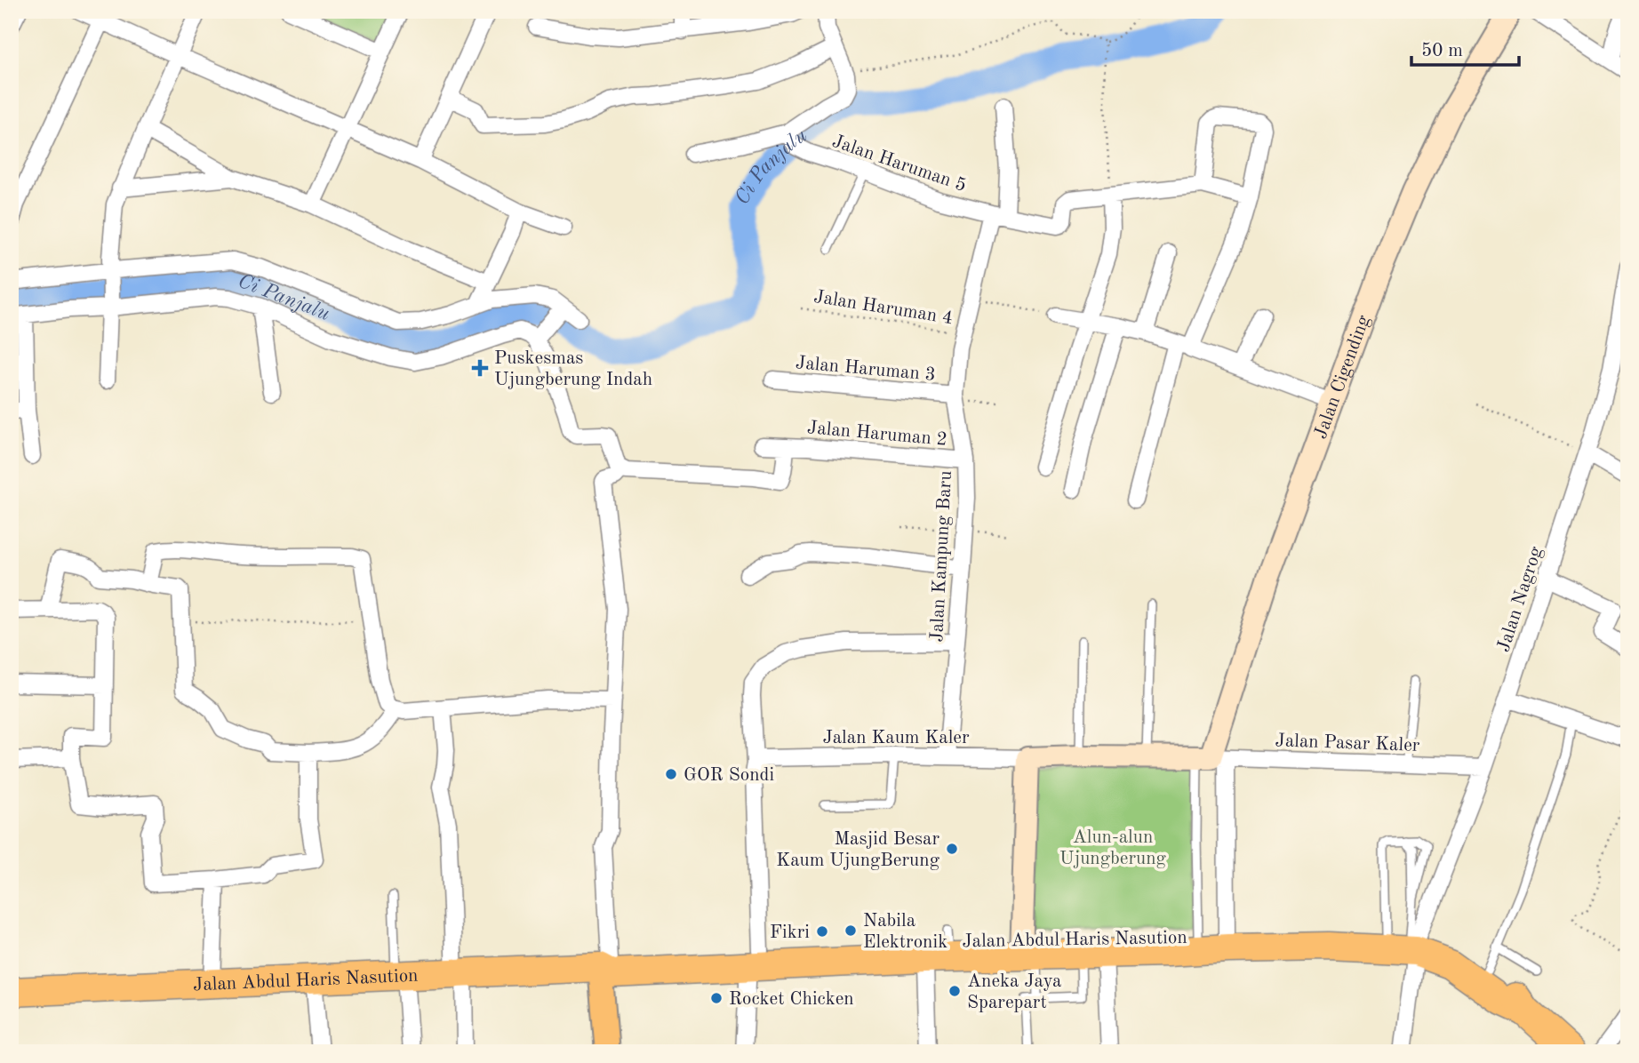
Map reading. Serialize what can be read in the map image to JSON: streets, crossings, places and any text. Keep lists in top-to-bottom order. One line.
{"streets":{"highway":["Jalan Abdul Haris Nasution"],"street":["Jalan Haruman 5","Jalan Haruman 3","Jalan Cigending","Jalan Haruman 2","Jalan Kampung Baru","Jalan Nagrog","Jalan Kaum Kaler","Jalan Pasar Kaler"],"path":["Jalan Haruman 4"]},"crossings":[["Jalan Haruman 5","Jalan Kampung Baru"],["Jalan Haruman 4","Jalan Kampung Baru"],["Jalan Haruman 3","Jalan Kampung Baru"],["Jalan Cigending","Jalan Pasar Kaler"],["Jalan Haruman 2","Jalan Kampung Baru"],["Jalan Kampung Baru","Jalan Kaum Kaler"],["Jalan Nagrog","Jalan Pasar Kaler"],["Jalan Nagrog","Jalan Abdul Haris Nasution"]],"water":["Ci Panjalu"],"parks":["Alun-alun Ujungberung"],"places":{"health":["Puskesmas Ujungberung Indah"],"other":["GOR Sondi","Masjid Besar Kaum UjungBerung","Nabila Elektronik","Fikri","Aneka Jaya Sparepart","Rocket Chicken"]},"scale_bar":"50 m"}
